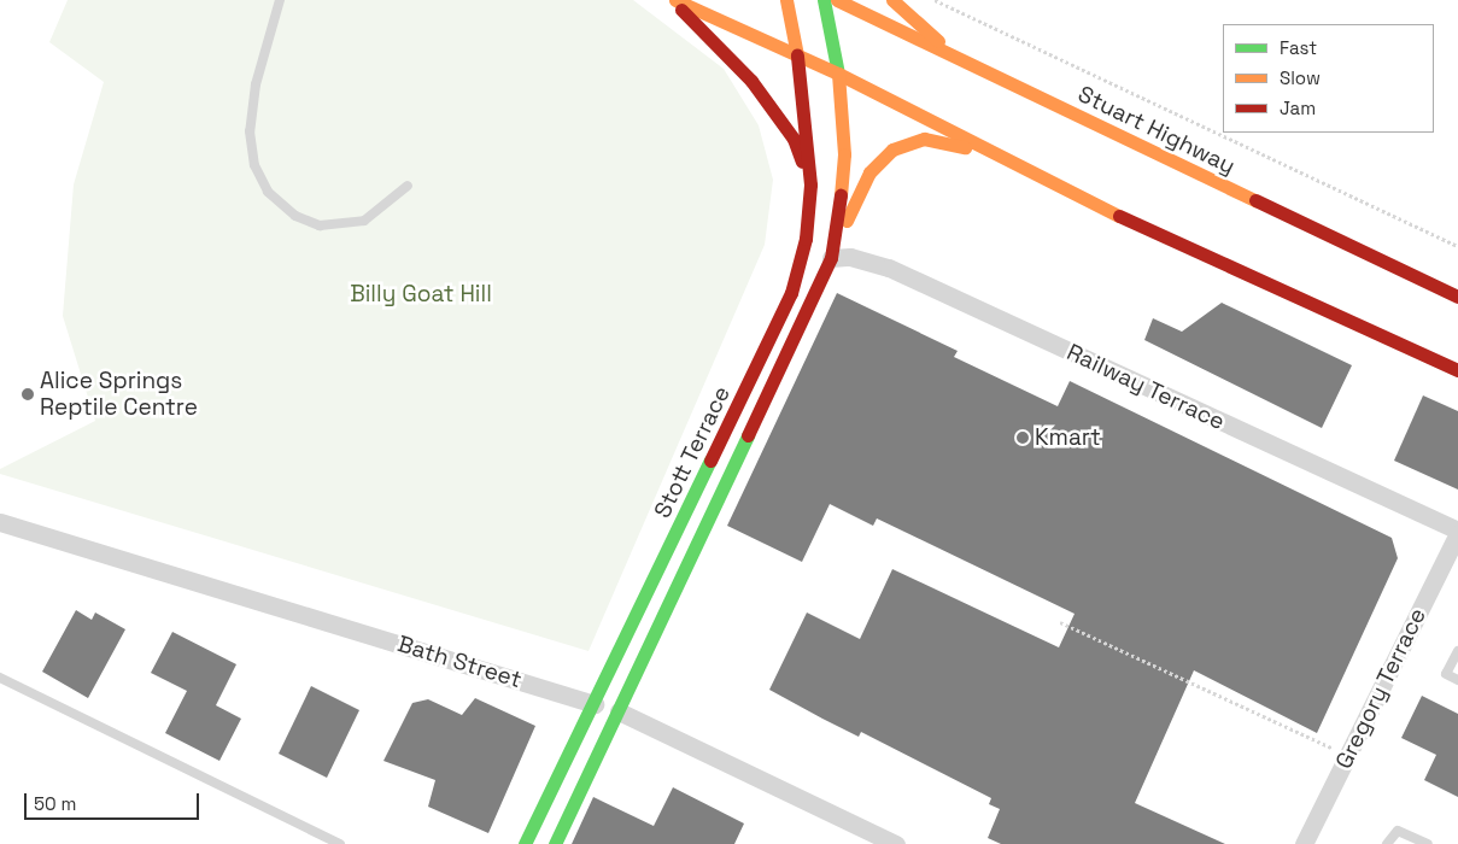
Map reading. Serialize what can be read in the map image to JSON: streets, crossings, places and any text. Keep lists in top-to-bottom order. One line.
{"streets":{"main road":["Stuart Highway","Stott Terrace","Bath Street"],"street":["Railway Terrace","Gregory Terrace"]},"crossings":[["Railway Terrace","Stott Terrace"],["Railway Terrace","Gregory Terrace"],["Stott Terrace","Bath Street"]],"parks":["Billy Goat Hill"],"places":["Alice Springs Reptile Centre","Kmart"],"legend":["Fast","Slow","Jam"],"scale_bar":"50 m"}
